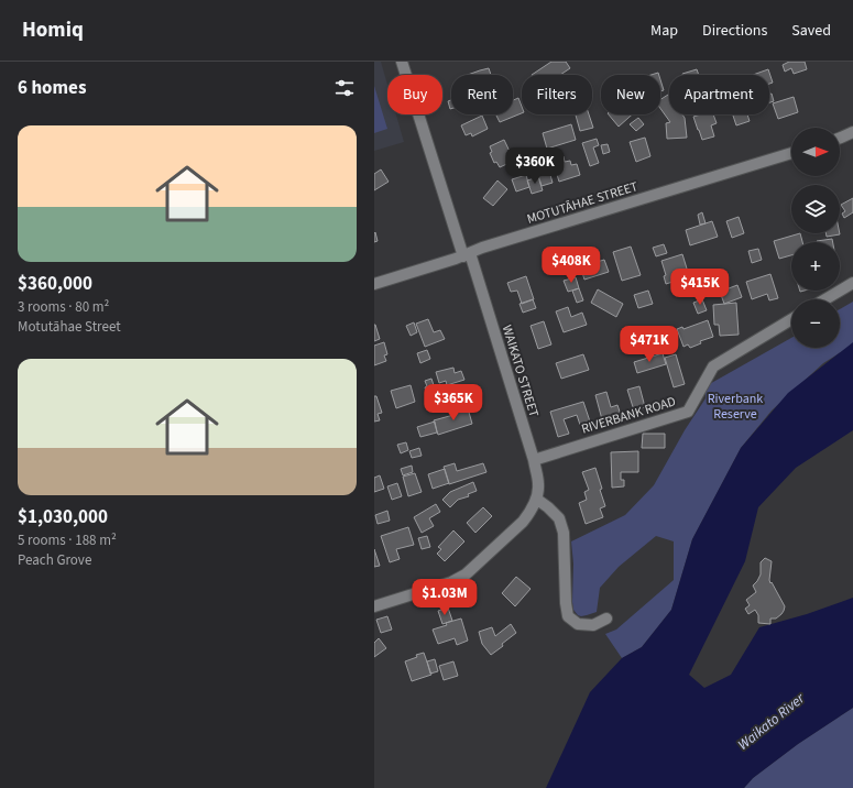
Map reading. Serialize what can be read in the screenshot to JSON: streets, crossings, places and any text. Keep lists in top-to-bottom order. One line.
{"streets":{"street":["MOTUTĀHAE STREET","WAIKATO STREET","RIVERBANK ROAD"]},"crossings":[["MOTUTĀHAE STREET","WAIKATO STREET"],["WAIKATO STREET","RIVERBANK ROAD"]],"water":["Waikato River"],"parks":["Riverbank Reserve"],"north":"right","page":{"header":"Homiq","nav":["Map","Directions","Saved"],"heading":"6 homes","chip":["Buy","Rent","Filters","New","Apartment"],"list":[{"name":"$360,000","note":"3 rooms · 80 m² · Motutāhae Street"},{"name":"$1,030,000","note":"5 rooms · 188 m² · Peach Grove"}],"map_buttons":["+","−"],"price":["$360K","$408K","$415K","$471K","$365K","$1.03M"]}}
